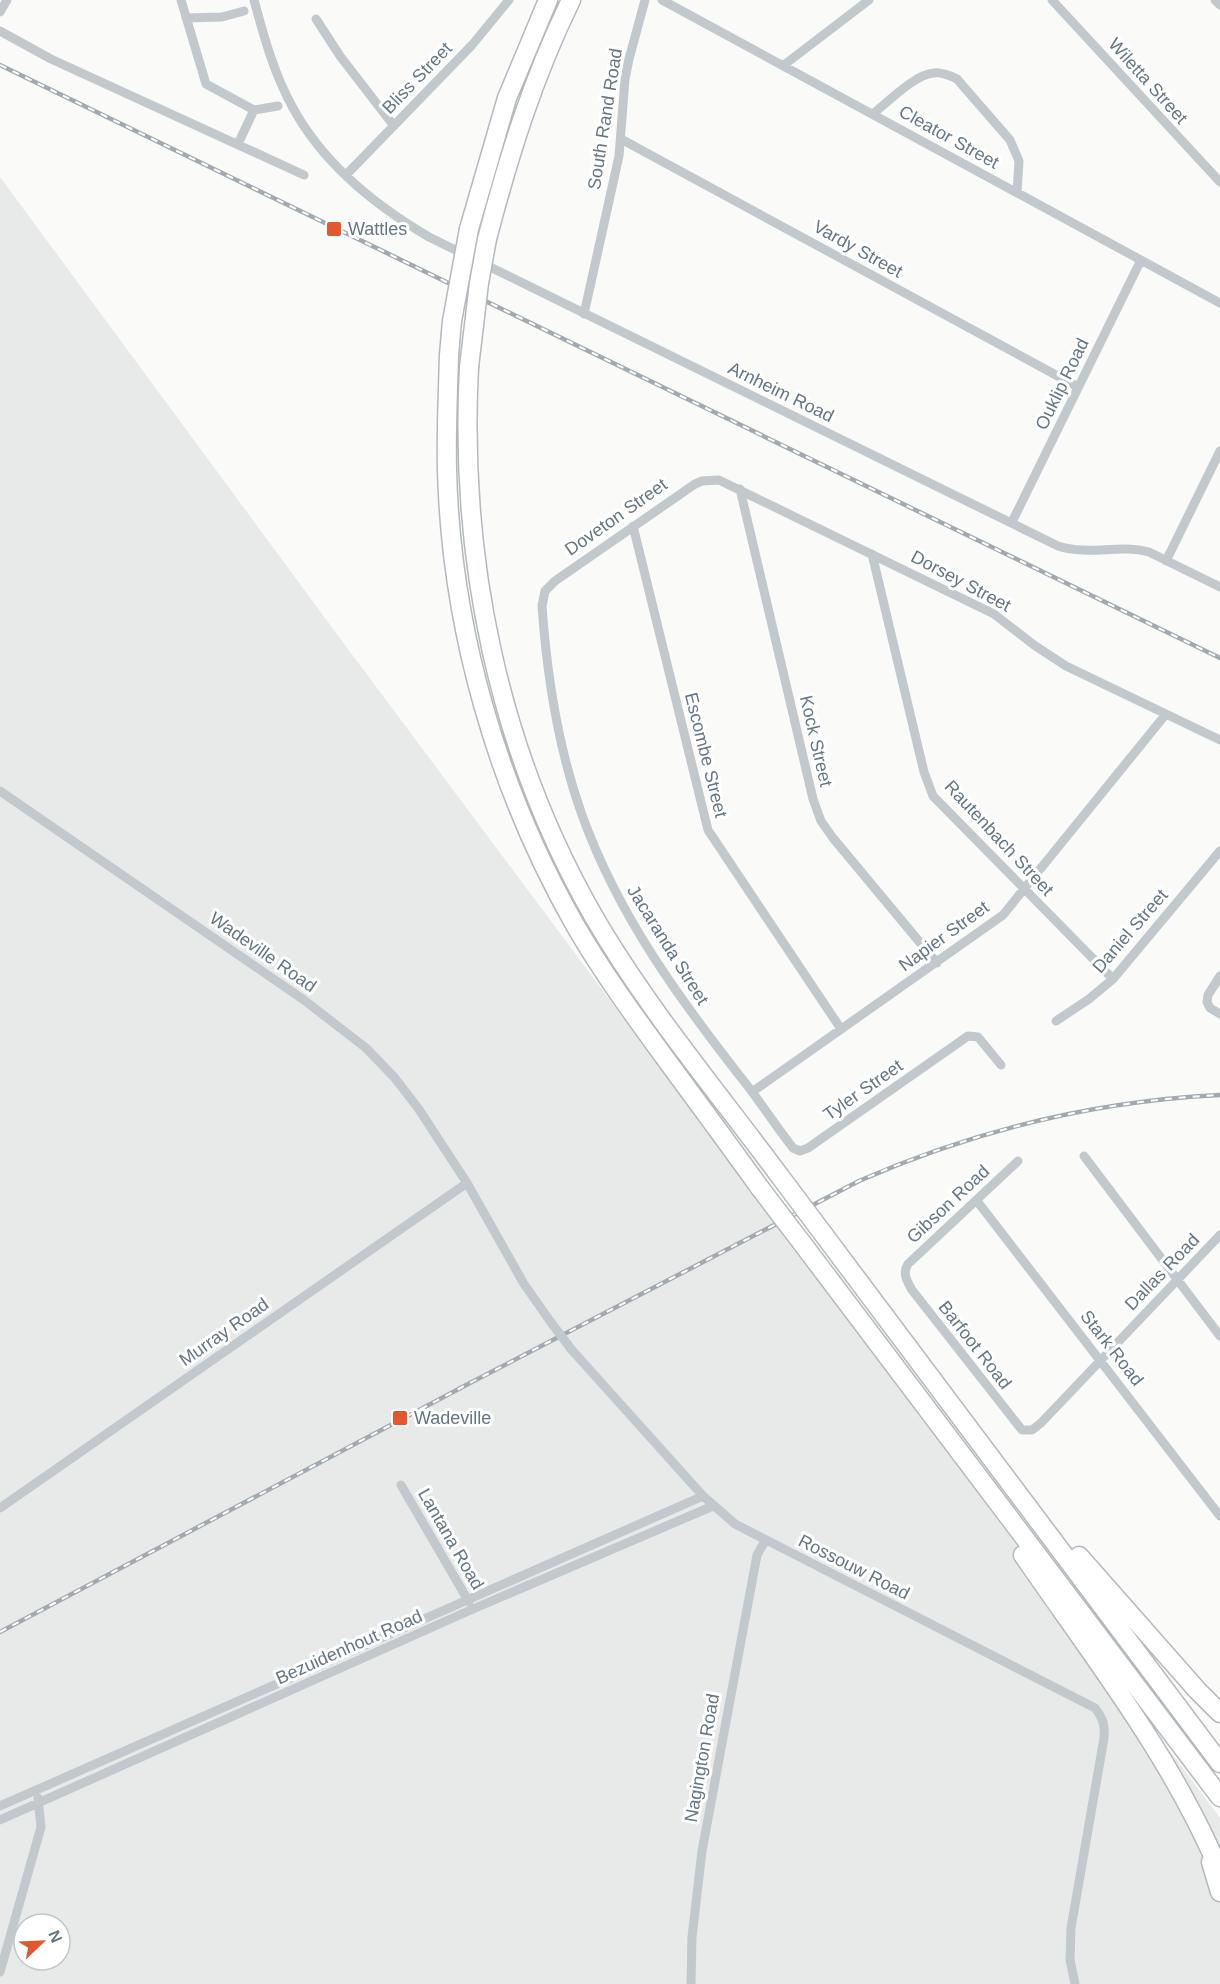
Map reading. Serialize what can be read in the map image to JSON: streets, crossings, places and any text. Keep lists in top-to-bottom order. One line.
{"streets":{"street":["Bliss Street","Wiletta Street","South Rand Road","Cleator Street","Vardy Street","Ouklip Road","Arnheim Road","Doveton Street","Dorsey Street","Kock Street","Escombe Street","Rautenbach Street","Daniel Street","Napier Street","Jacaranda Street","Wadeville Road","Tyler Street","Gibson Road","Dallas Road","Murray Road","Barfoot Road","Stark Road","Lantana Road","Rossouw Road","Bezuidenhout Road","Nagington Road"]},"crossings":[["Bliss Street","Arnheim Road"],["South Rand Road","Vardy Street"],["South Rand Road","Arnheim Road"],["Cleator Street","Ouklip Road"],["Vardy Street","Ouklip Road"],["Ouklip Road","Arnheim Road"],["Doveton Street","Dorsey Street"],["Doveton Street","Escombe Street"],["Doveton Street","Jacaranda Street"],["Dorsey Street","Kock Street"],["Dorsey Street","Rautenbach Street"],["Dorsey Street","Napier Street"],["Kock Street","Napier Street"],["Escombe Street","Napier Street"],["Rautenbach Street","Daniel Street"],["Rautenbach Street","Napier Street"],["Napier Street","Jacaranda Street"],["Napier Street","Tyler Street"],["Jacaranda Street","Tyler Street"],["Wadeville Road","Murray Road"],["Wadeville Road","Rossouw Road"],["Gibson Road","Barfoot Road"],["Gibson Road","Stark Road"],["Dallas Road","Barfoot Road"],["Dallas Road","Stark Road"],["Murray Road","Rossouw Road"],["Lantana Road","Bezuidenhout Road"],["Rossouw Road","Bezuidenhout Road"],["Rossouw Road","Nagington Road"]],"places":{"transit":["Wattles","Wadeville"]},"north":"top right"}
